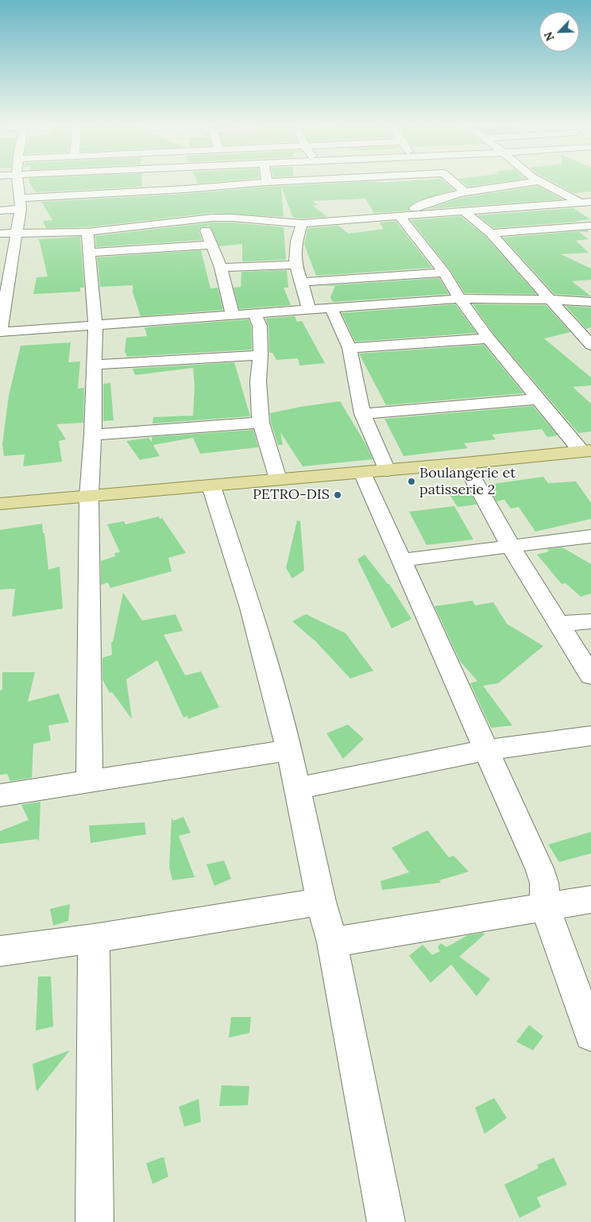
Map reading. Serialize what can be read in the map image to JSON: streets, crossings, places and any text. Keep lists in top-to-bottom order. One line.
{"places":["Boulangerie et patisserie 2","PETRO-DIS"],"north":"bottom left"}
